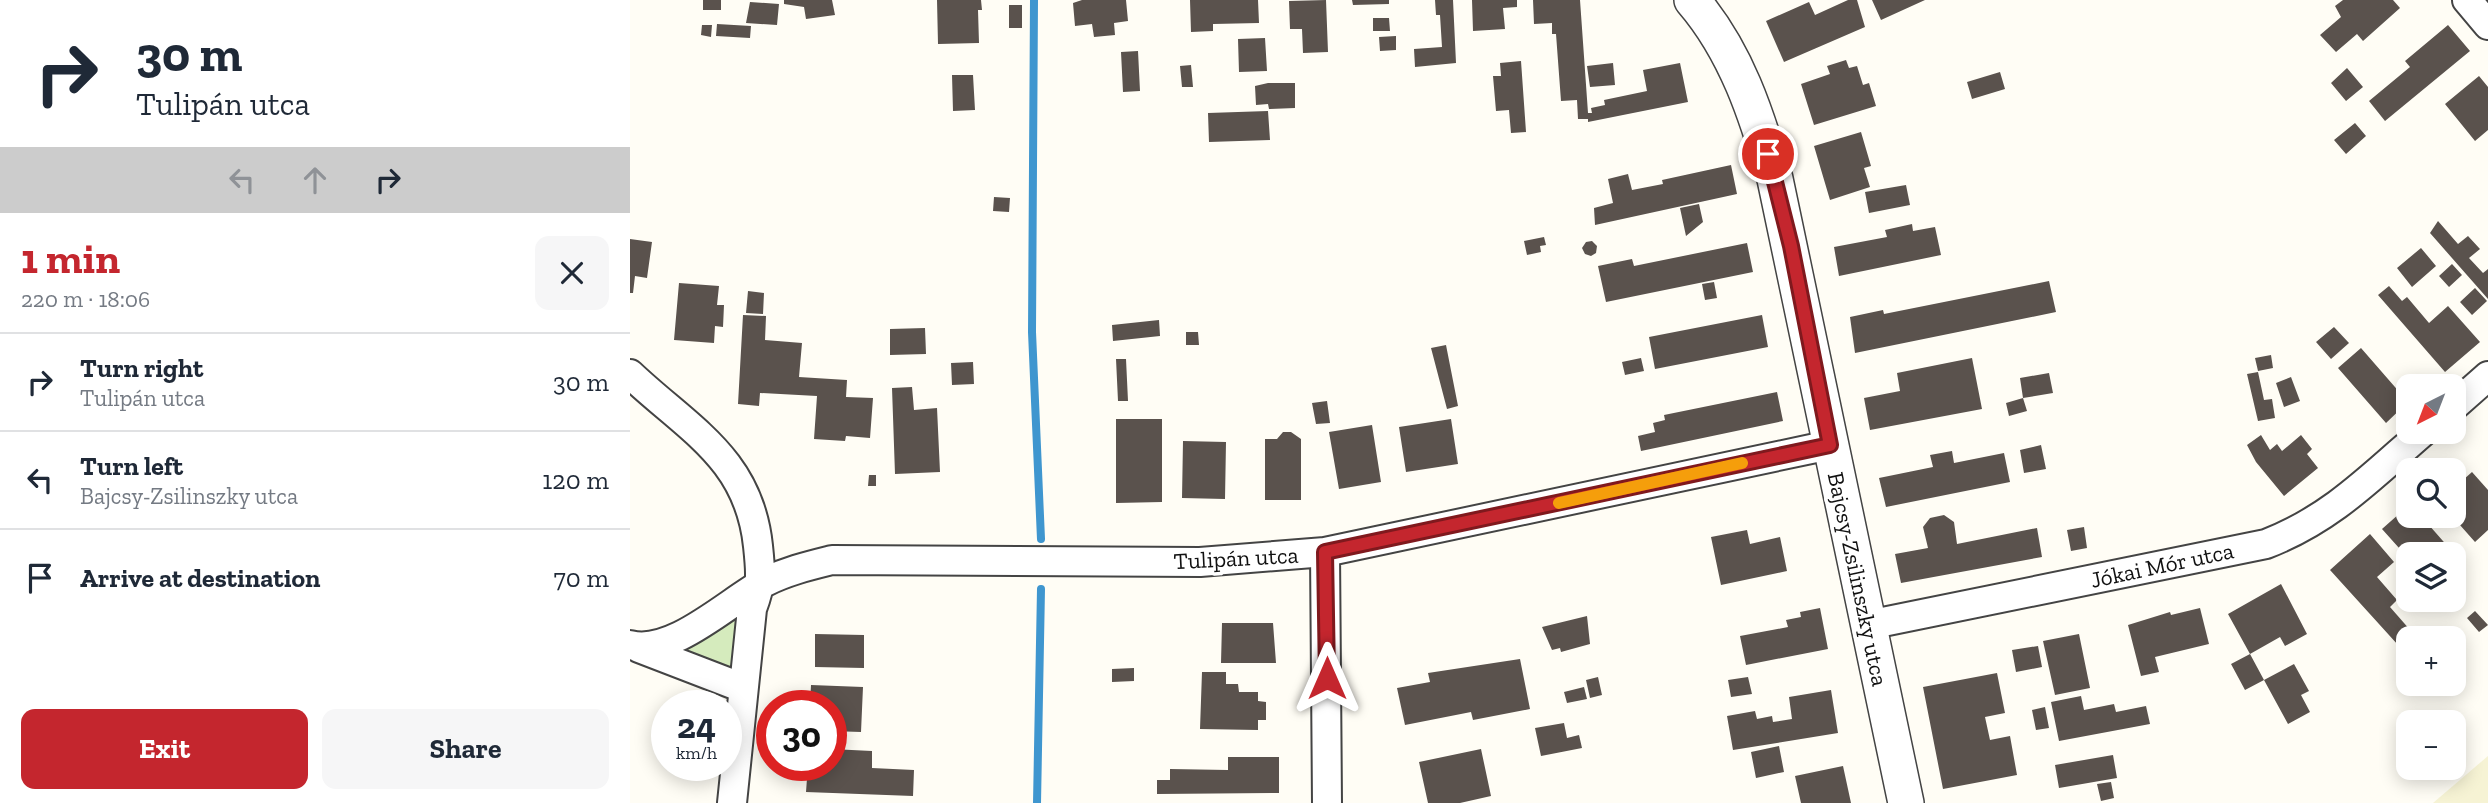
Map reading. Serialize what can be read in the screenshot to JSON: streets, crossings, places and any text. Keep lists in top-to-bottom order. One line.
{"streets":{"street":["Tulipán utca","Jókai Mór utca","Bajcsy-Zsilinszky utca"]},"crossings":[["Tulipán utca","Bajcsy-Zsilinszky utca"],["Jókai Mór utca","Bajcsy-Zsilinszky utca"]],"north":"bottom left","page":{"turn":["30 m","Tulipán utca"],"heading":["1 min","220 m · 18:06"],"list":[{"name":"Turn right","note":"Tulipán utca","value":"30 m"},{"name":"Turn left","note":"Bajcsy-Zsilinszky utca","value":"120 m"},{"name":"Arrive at destination","value":"70 m"}],"map_buttons":["+","−"],"speed":"24 km/h","limit":"30","buttons":["Exit","Share"]}}
